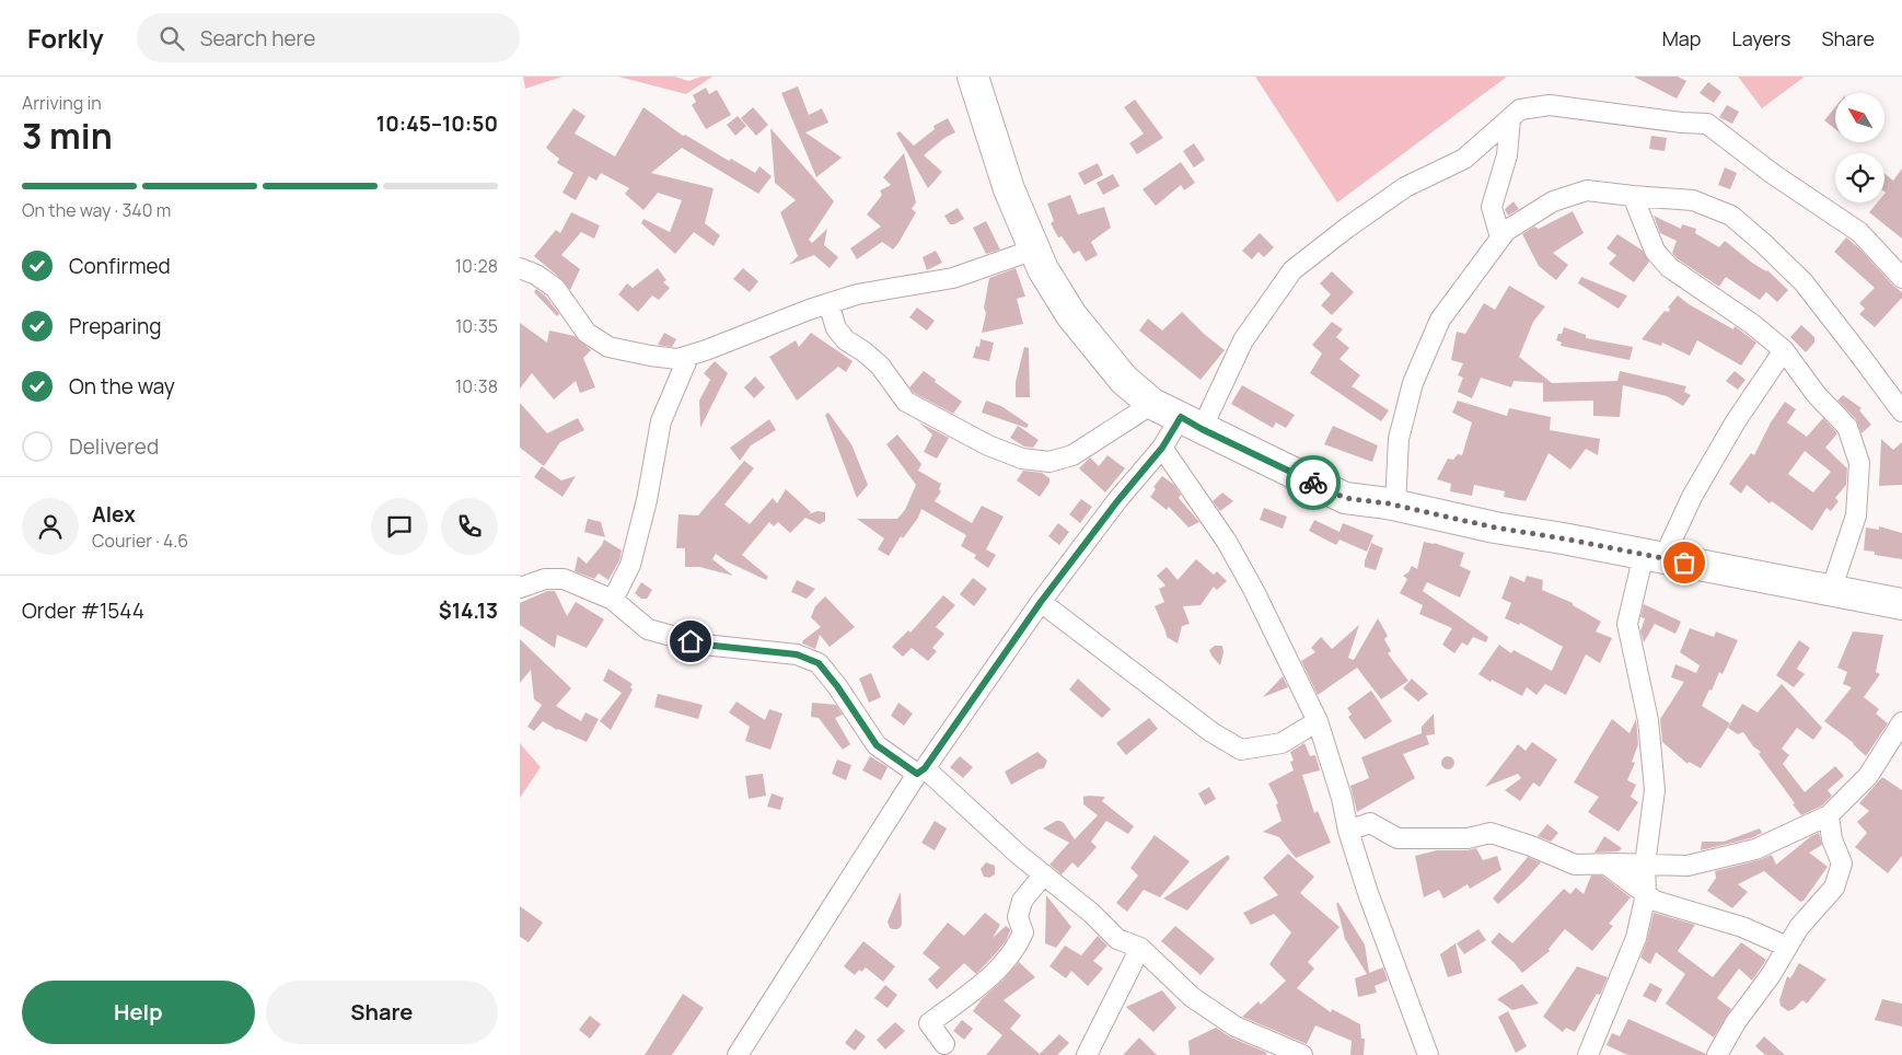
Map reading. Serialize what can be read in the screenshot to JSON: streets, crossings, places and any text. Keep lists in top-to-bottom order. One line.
{"north":"top left","page":{"header":"Forkly","search":"Search here","nav":["Map","Layers","Share"],"heading":["3 min","Arriving in","10:45–10:50"],"panel":["Alex","Courier · 4.6","Order #1544","$14.13"],"bar":"On the way · 340 m","list":[["Confirmed","10:28"],["Preparing","10:35"],["On the way","10:38"],"Delivered"],"buttons":["Help","Share"]}}
